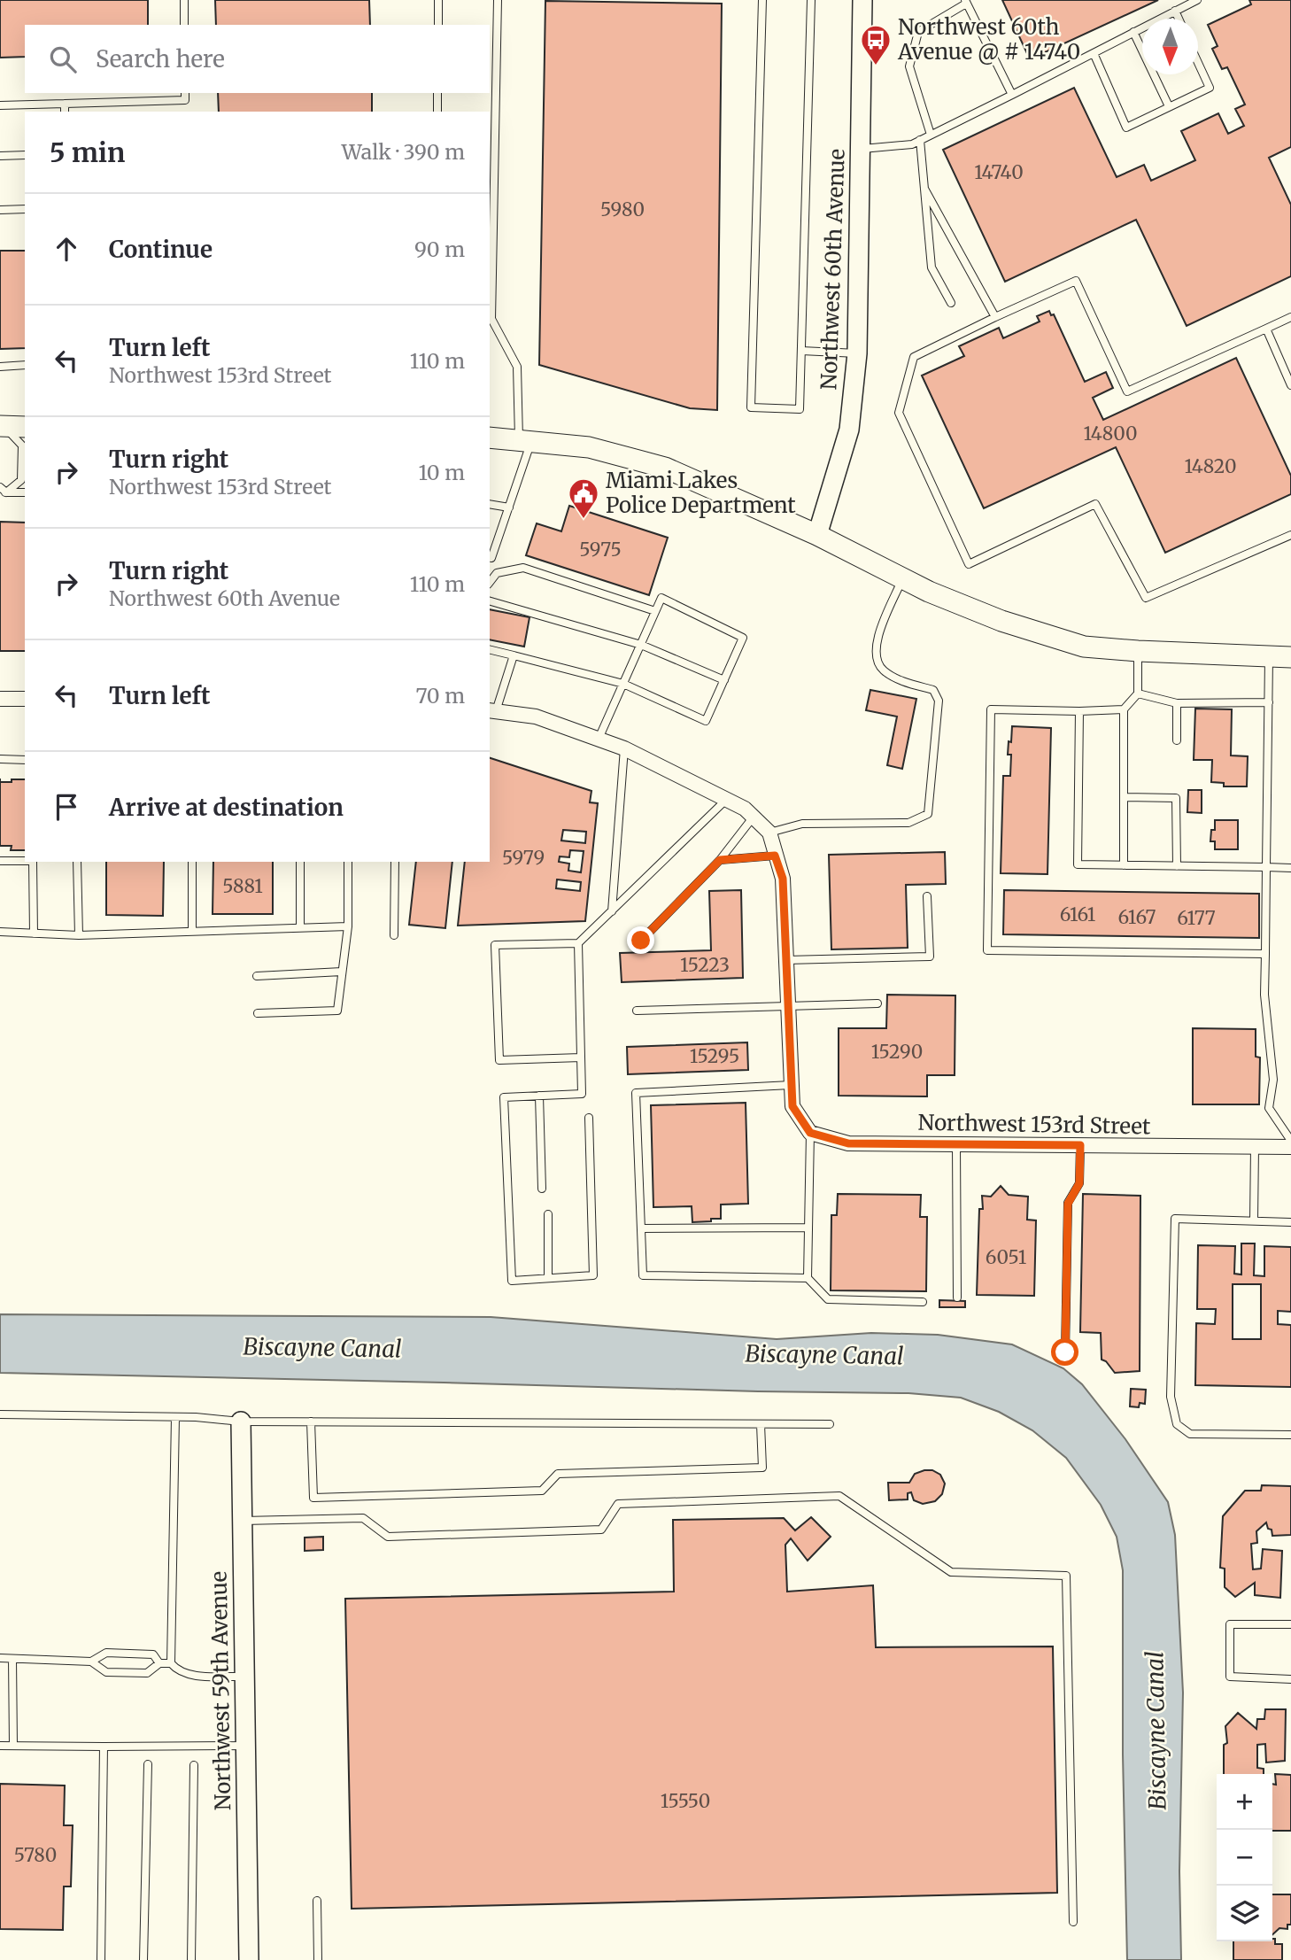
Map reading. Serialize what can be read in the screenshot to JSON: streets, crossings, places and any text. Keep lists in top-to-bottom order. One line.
{"streets":{"street":["Northwest 60th Avenue","Northwest 153rd Street","Northwest 59th Avenue"]},"water":["Biscayne Canal"],"places":{"bus stop":["Northwest 60th Avenue @ # 14740"],"public building":["Miami Lakes Police Department"]},"house_numbers":["14740","5980","14800","14820","5975","5979","5881","6161","6167","6177","15223","15290","15295","6051","15550","5780"],"north":"bottom","page":{"search":"Search here","heading":["5 min","Walk · 390 m"],"list":[["Continue","90 m"],["Turn left","Northwest 153rd Street","110 m"],["Turn right","Northwest 153rd Street","10 m"],["Turn right","Northwest 60th Avenue","110 m"],["Turn left","70 m"],"Arrive at destination"],"map_buttons":["+","−"]}}
